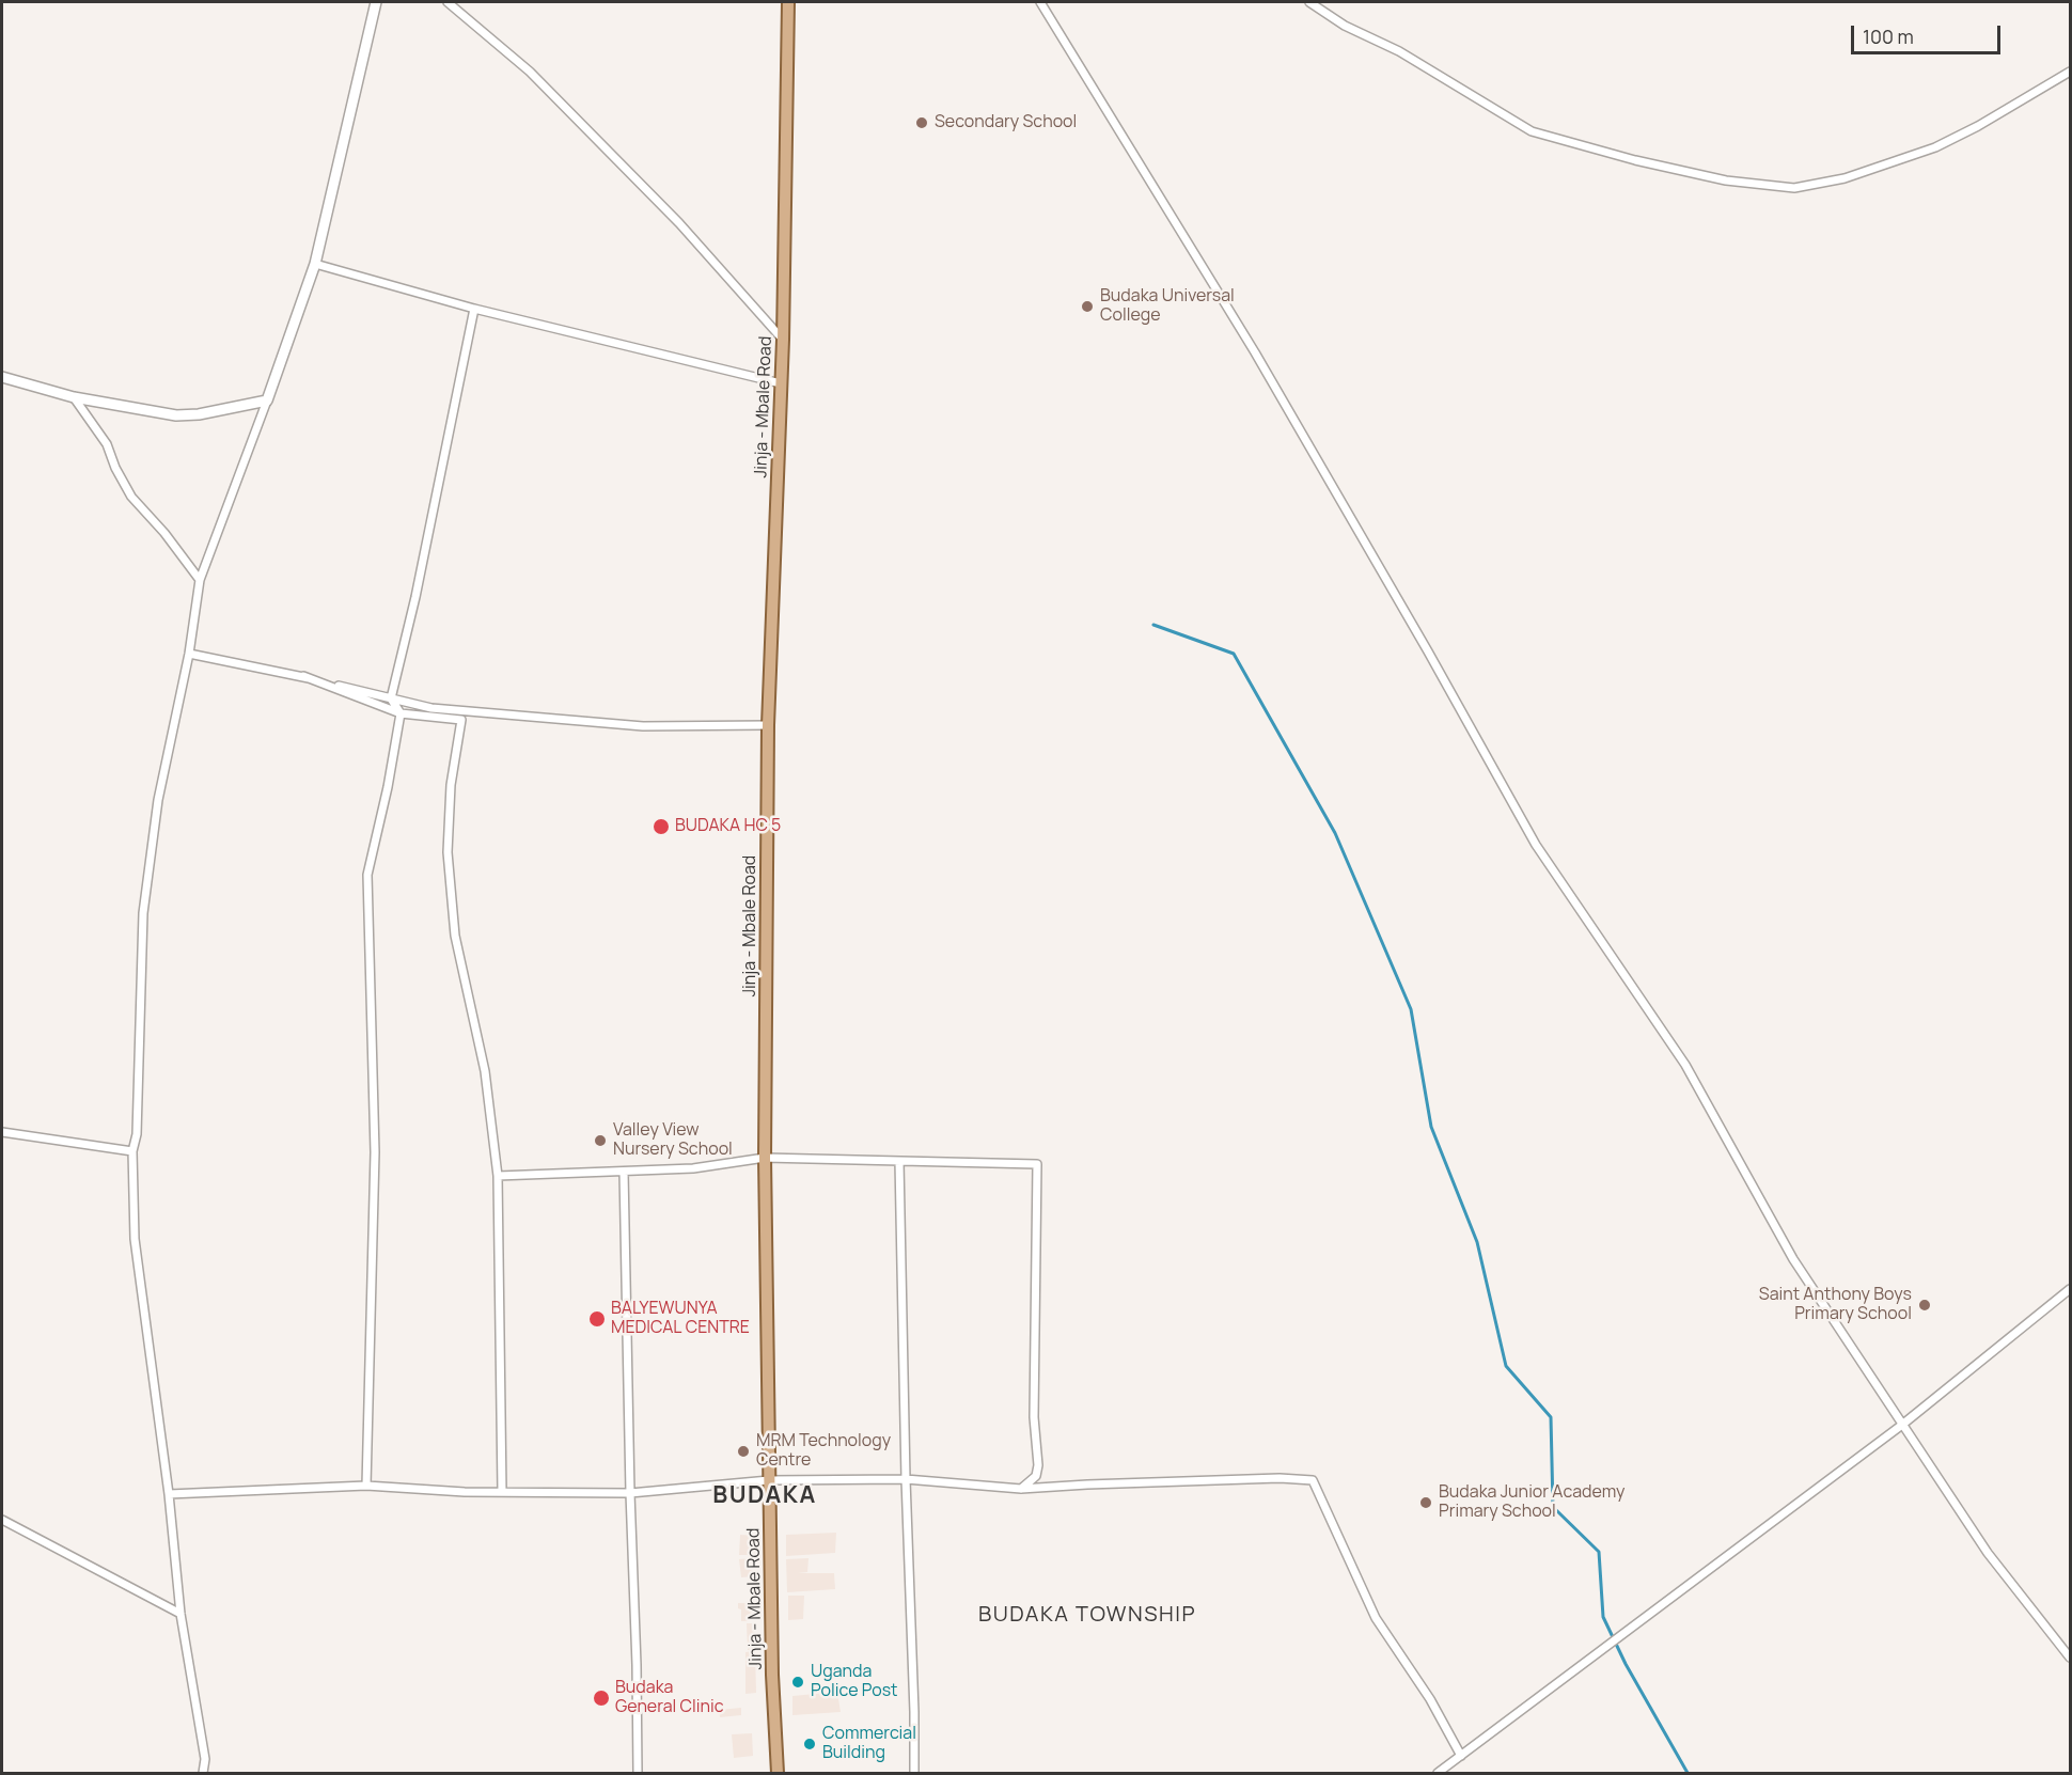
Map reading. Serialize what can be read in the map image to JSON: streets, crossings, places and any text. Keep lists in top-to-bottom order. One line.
{"streets":{"main road":["Jinja - Mbale Road"]},"districts":["BUDAKA","BUDAKA TOWNSHIP"],"places":["Secondary School","Budaka Universal College","BUDAKA HC 5","Valley View Nursery School","Saint Anthony Boys Primary School","BALYEWUNYA MEDICAL CENTRE","MRM Technology Centre","Budaka Junior Academy Primary School","Uganda Police Post","Budaka General Clinic","Commercial Building"],"scale_bar":"100 m"}
